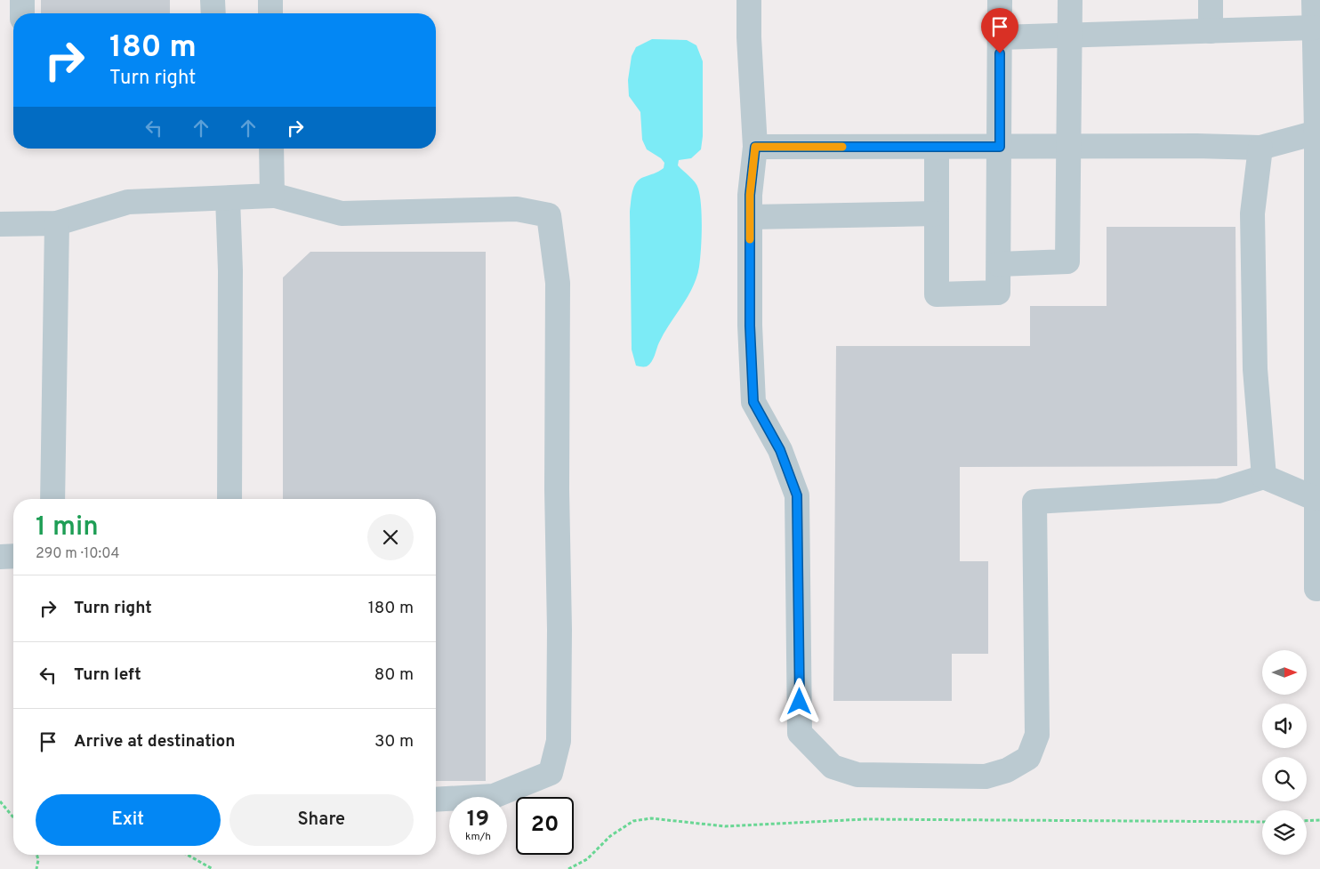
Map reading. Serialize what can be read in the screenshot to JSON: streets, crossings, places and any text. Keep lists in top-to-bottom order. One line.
{"north":"right","page":{"turn":["180 m","Turn right"],"heading":["1 min","290 m · 10:04"],"list":[{"name":"Turn right","value":"180 m"},{"name":"Turn left","value":"80 m"},{"name":"Arrive at destination","value":"30 m"}],"buttons":["Exit","Share"],"speed":"19 km/h","limit":"20"}}
